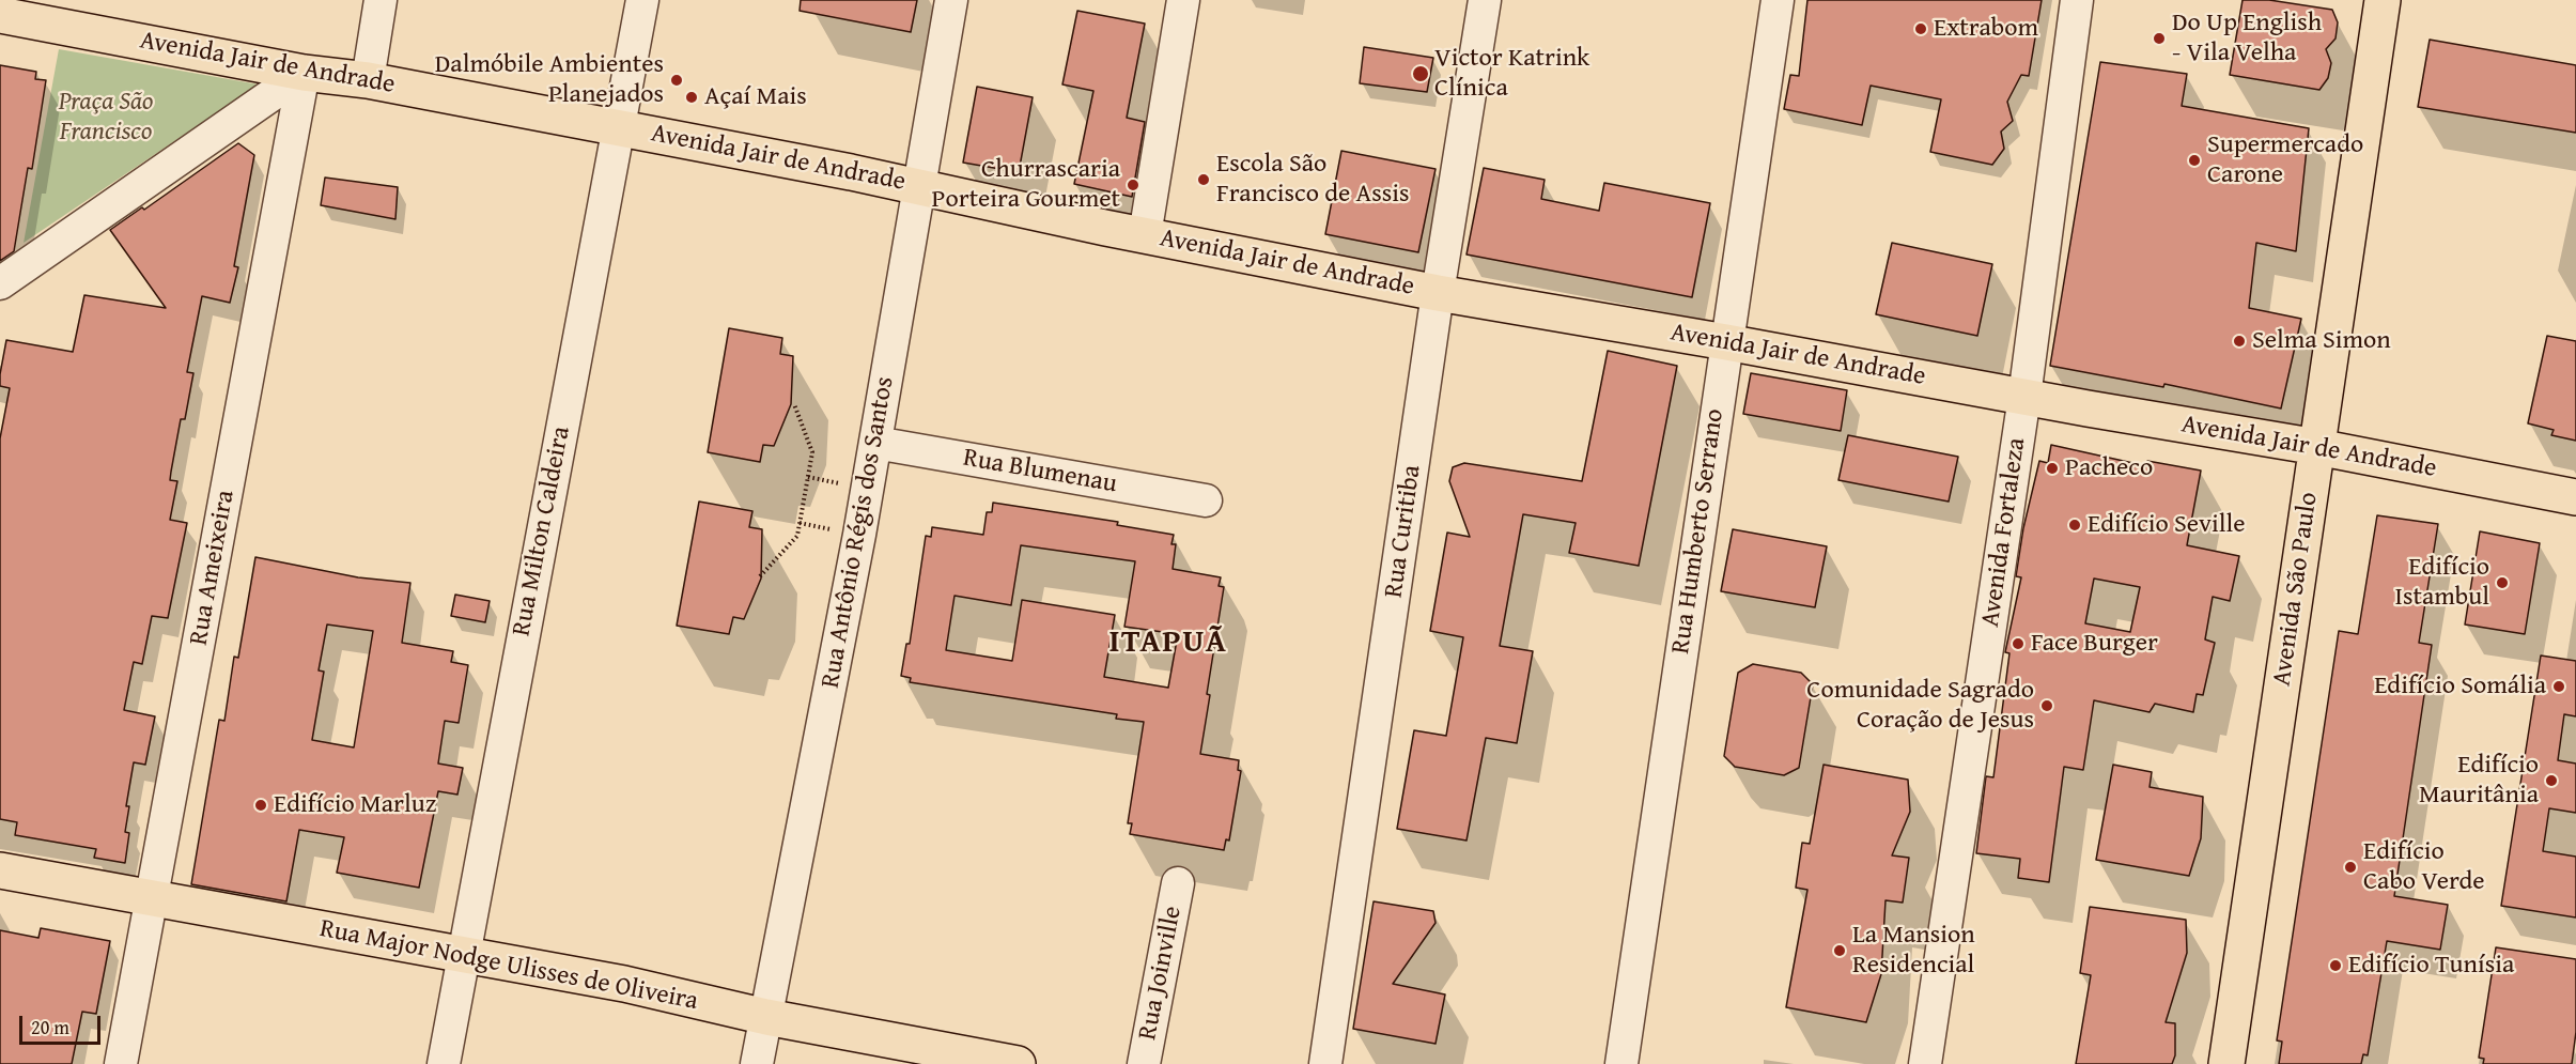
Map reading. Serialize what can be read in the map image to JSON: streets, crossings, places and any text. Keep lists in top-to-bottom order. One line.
{"streets":{"main road":["Avenida Jair de Andrade","Avenida São Paulo","Rua Major Nodge Ulisses de Oliveira"],"street":["Rua Blumenau","Rua Milton Caldeira","Rua Curitiba","Rua Humberto Serrano","Rua Antônio Régis dos Santos","Avenida Fortaleza","Rua Ameixeira","Rua Joinville"]},"crossings":[["Avenida Jair de Andrade","Rua Milton Caldeira"],["Avenida Jair de Andrade","Rua Curitiba"],["Avenida Jair de Andrade","Rua Humberto Serrano"],["Avenida Jair de Andrade","Rua Antônio Régis dos Santos"],["Avenida Jair de Andrade","Avenida Fortaleza"],["Avenida Jair de Andrade","Rua Ameixeira"],["Avenida Jair de Andrade","Avenida São Paulo"],["Rua Blumenau","Rua Antônio Régis dos Santos"],["Rua Milton Caldeira","Rua Major Nodge Ulisses de Oliveira"],["Rua Antônio Régis dos Santos","Rua Major Nodge Ulisses de Oliveira"],["Rua Ameixeira","Rua Major Nodge Ulisses de Oliveira"]],"districts":["ITAPUÃ"],"parks":["Praça São Francisco"],"places":["Extrabom","Do Up English - Vila Velha","Victor Katrink Clínica","Dalmóbile Ambientes Planejados","Açaí Mais","Supermercado Carone","Escola São Francisco de Assis","Churrascaria Porteira Gourmet","Selma Simon","Pacheco","Edifício Seville","Edifício Istambul","Face Burger","Edifício Somália","Comunidade Sagrado Coração de Jesus","Edifício Mauritânia","Edifício Marluz","Edifício Cabo Verde","La Mansion Residencial","Edifício Tunísia"],"scale_bar":"20 m"}
